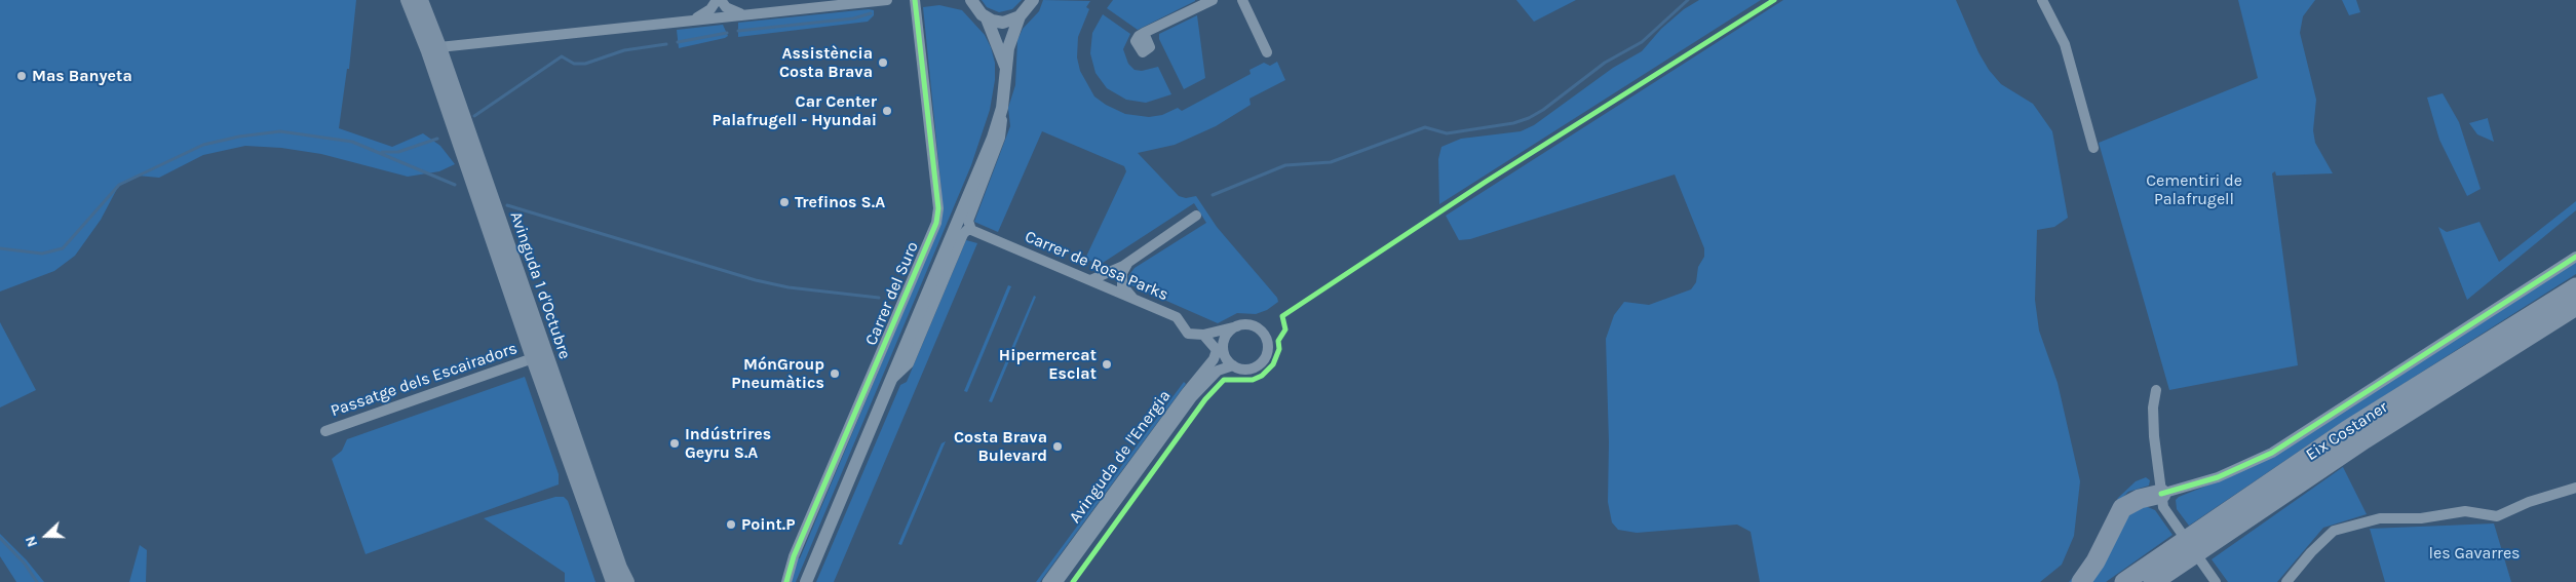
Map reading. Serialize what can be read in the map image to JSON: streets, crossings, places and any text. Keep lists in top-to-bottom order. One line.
{"streets":{"highway":["Eix Costaner"],"main road":["Avinguda 1 d'Octubre"],"street":["Carrer de Rosa Parks","Carrer del Suro","Passatge dels Escairadors","Avinguda de l'Energia"]},"crossings":[["Avinguda 1 d'Octubre","Passatge dels Escairadors"]],"parks":["Cementiri de Palafrugell","les Gavarres"],"places":["Assistència Costa Brava","Mas Banyeta","Car Center Palafrugell - Hyundai","Trefinos S.A","Hipermercat Esclat","MónGroup Pneumàtics","Indústrires Geyru S.A","Costa Brava Bulevard","Point.P"],"north":"left"}
